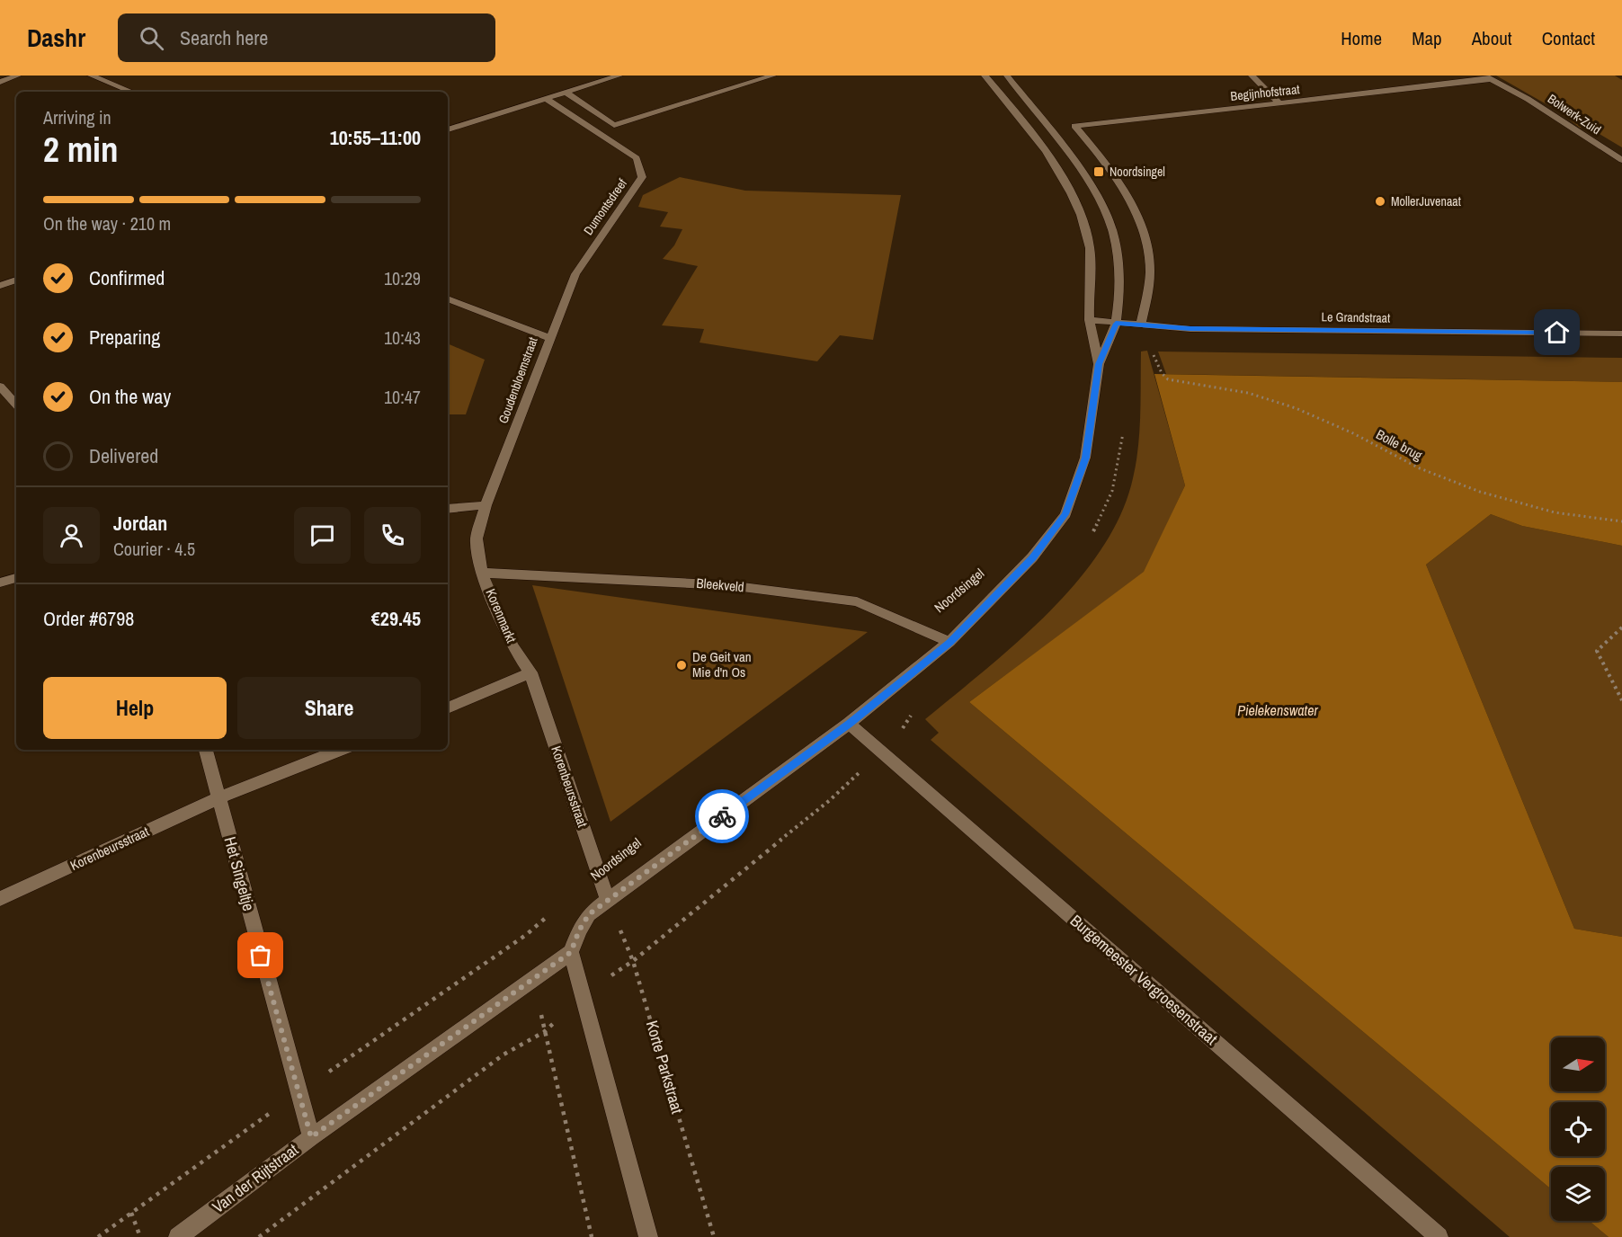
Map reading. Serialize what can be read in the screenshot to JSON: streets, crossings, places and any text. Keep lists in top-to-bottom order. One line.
{"streets":{"street":["Begijnhofstraat","Bolwerk-Zuid","Dumontsdreef","Le Grandstraat","Goudenbloemstraat","Bleekveld","Noordsingel","Korenmarkt","Korenbeursstraat","Het Singeltje","Burgemeester Vergroesenstraat","Van der Rijtstraat"],"path":["Bolle brug","Korte Parkstraat"]},"crossings":[["Begijnhofstraat","Bolwerk-Zuid"],["Begijnhofstraat","Le Grandstraat"],["Dumontsdreef","Goudenbloemstraat"],["Le Grandstraat","Noordsingel"],["Goudenbloemstraat","Korenmarkt"],["Bleekveld","Noordsingel"],["Bleekveld","Korenmarkt"],["Noordsingel","Korenbeursstraat"],["Noordsingel","Burgemeester Vergroesenstraat"],["Noordsingel","Korte Parkstraat"],["Noordsingel","Van der Rijtstraat"],["Korenmarkt","Korenbeursstraat"],["Korenbeursstraat","Het Singeltje"],["Korenbeursstraat","Korte Parkstraat"],["Het Singeltje","Van der Rijtstraat"]],"water":["Pielekenswater"],"places":{"transit":["Noordsingel"],"other":["MollerJuvenaat","De Geit van Mie d'n Os"]},"north":"right","page":{"header":"Dashr","search":"Search here","nav":["Home","Map","About","Contact"],"heading":["2 min","Arriving in","10:55–11:00"],"panel":["Jordan","Courier · 4.5","Order #6798","€29.45"],"bar":"On the way · 210 m","list":[["Confirmed","10:29"],["Preparing","10:43"],["On the way","10:47"],"Delivered"],"buttons":["Help","Share"]}}
